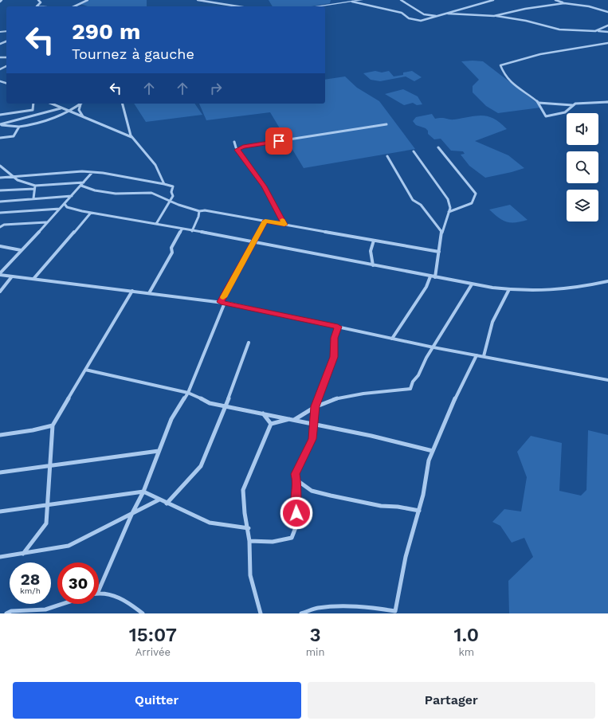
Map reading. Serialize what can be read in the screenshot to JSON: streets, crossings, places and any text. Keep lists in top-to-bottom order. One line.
{"page":{"turn":["290 m","Tournez à gauche"],"speed":"28 km/h","limit":"30","eta":["15:07","Arrivée","3","min","1.0","km"],"buttons":["Quitter","Partager"]}}
